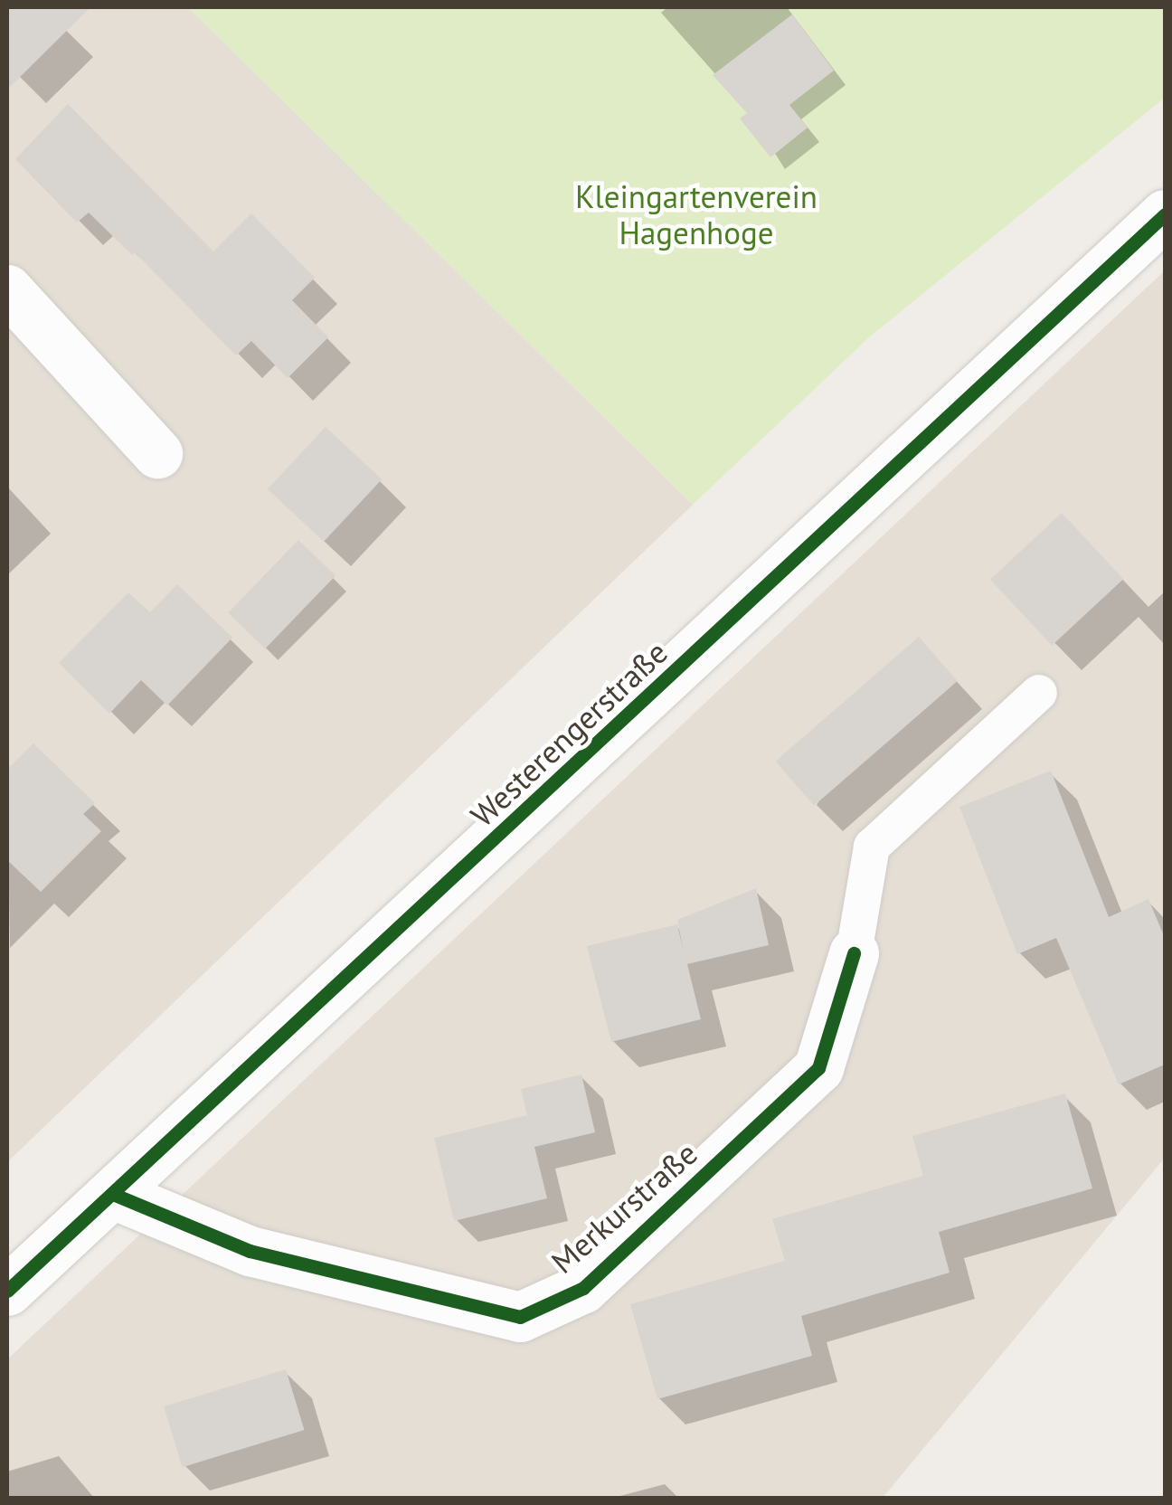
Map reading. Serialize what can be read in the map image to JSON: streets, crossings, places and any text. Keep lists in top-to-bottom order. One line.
{"streets":{"street":["Westerengerstraße","Merkurstraße"]},"crossings":[["Westerengerstraße","Merkurstraße"]],"parks":["Kleingartenverein Hagenhoge"]}
